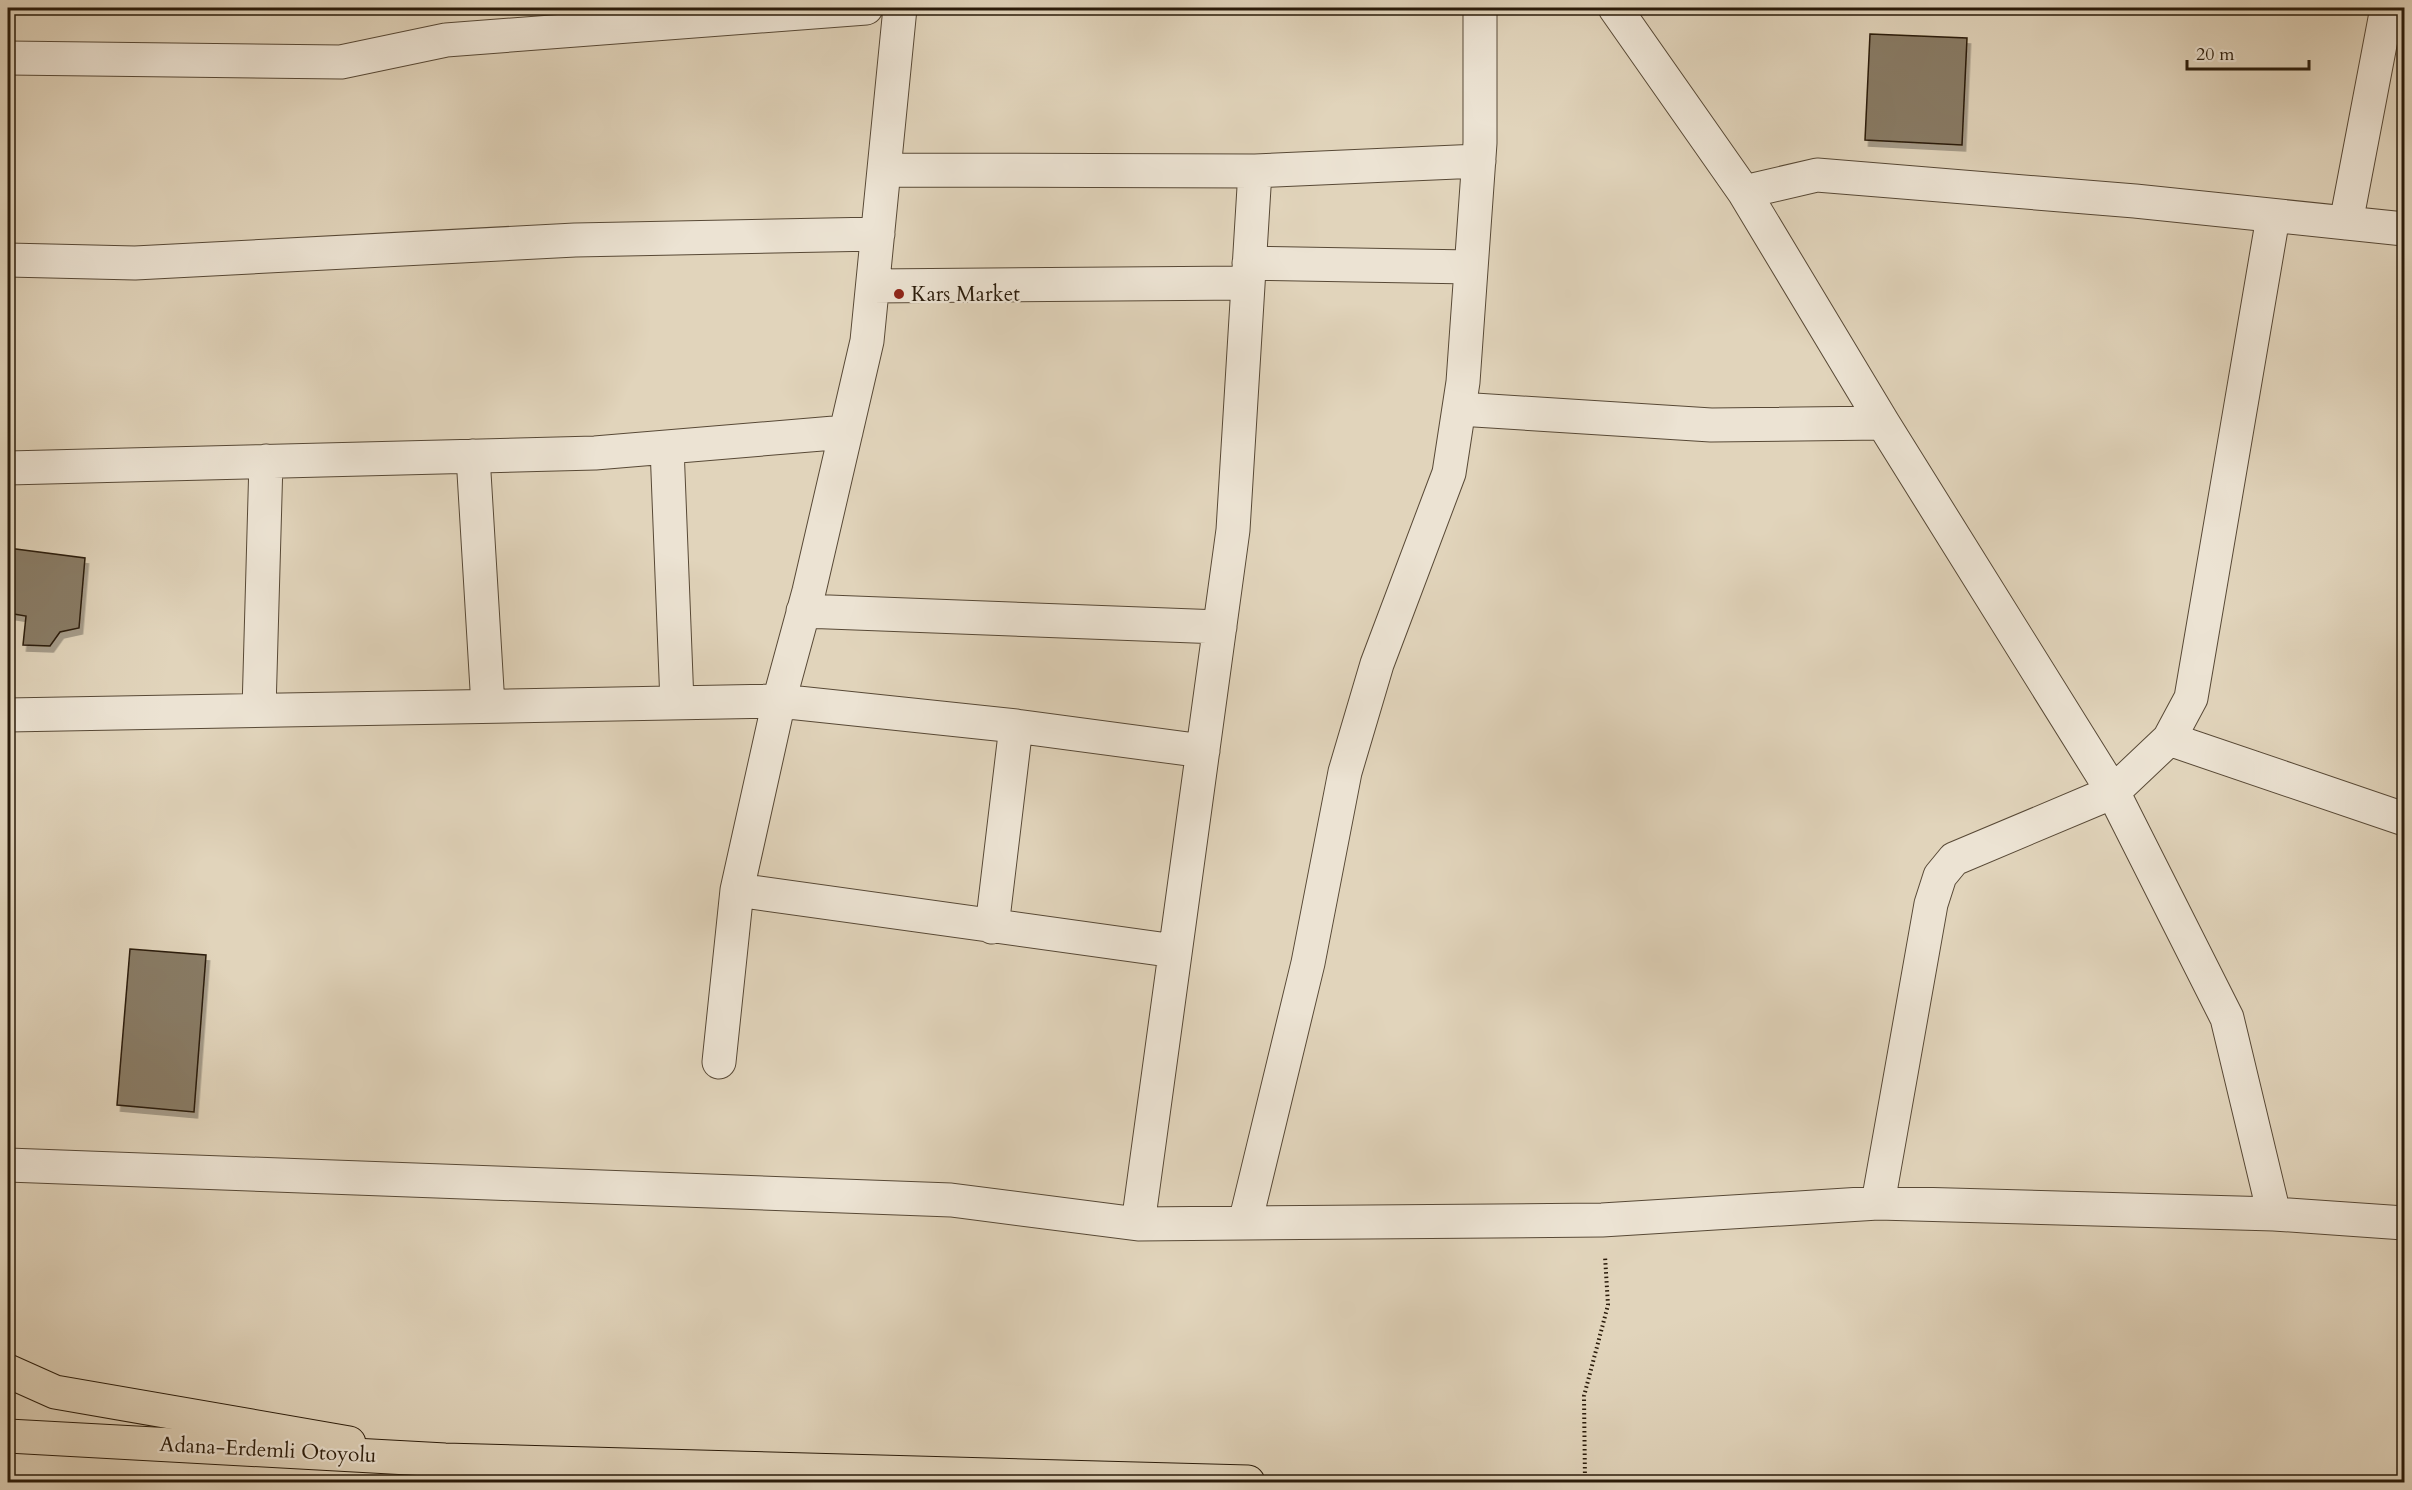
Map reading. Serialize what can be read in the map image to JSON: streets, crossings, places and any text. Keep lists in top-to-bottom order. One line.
{"streets":{"main road":["Adana-Erdemli Otoyolu"]},"places":["Kars Market"],"scale_bar":"20 m"}
